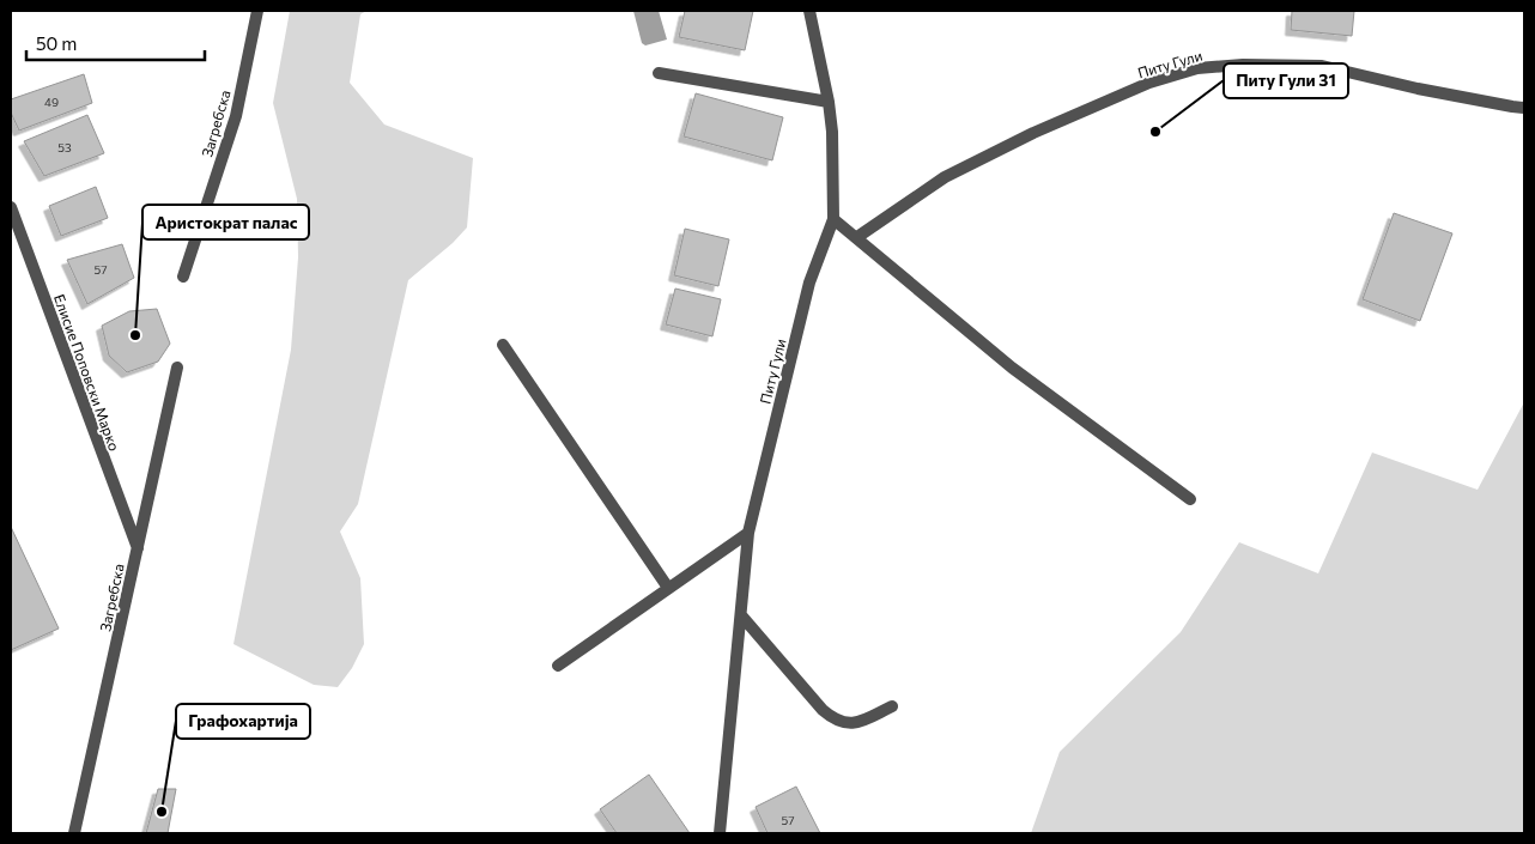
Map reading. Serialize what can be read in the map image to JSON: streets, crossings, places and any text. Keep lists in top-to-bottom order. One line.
{"streets":{"street":["Питу Гули","Загребска","Елисие Поповски Марко"]},"crossings":[["Загребска","Елисие Поповски Марко"]],"places":["Питу Гули 31","Аристократ палас","Графохартија"],"house_numbers":["49","53","57","57"],"scale_bar":"50 m"}
